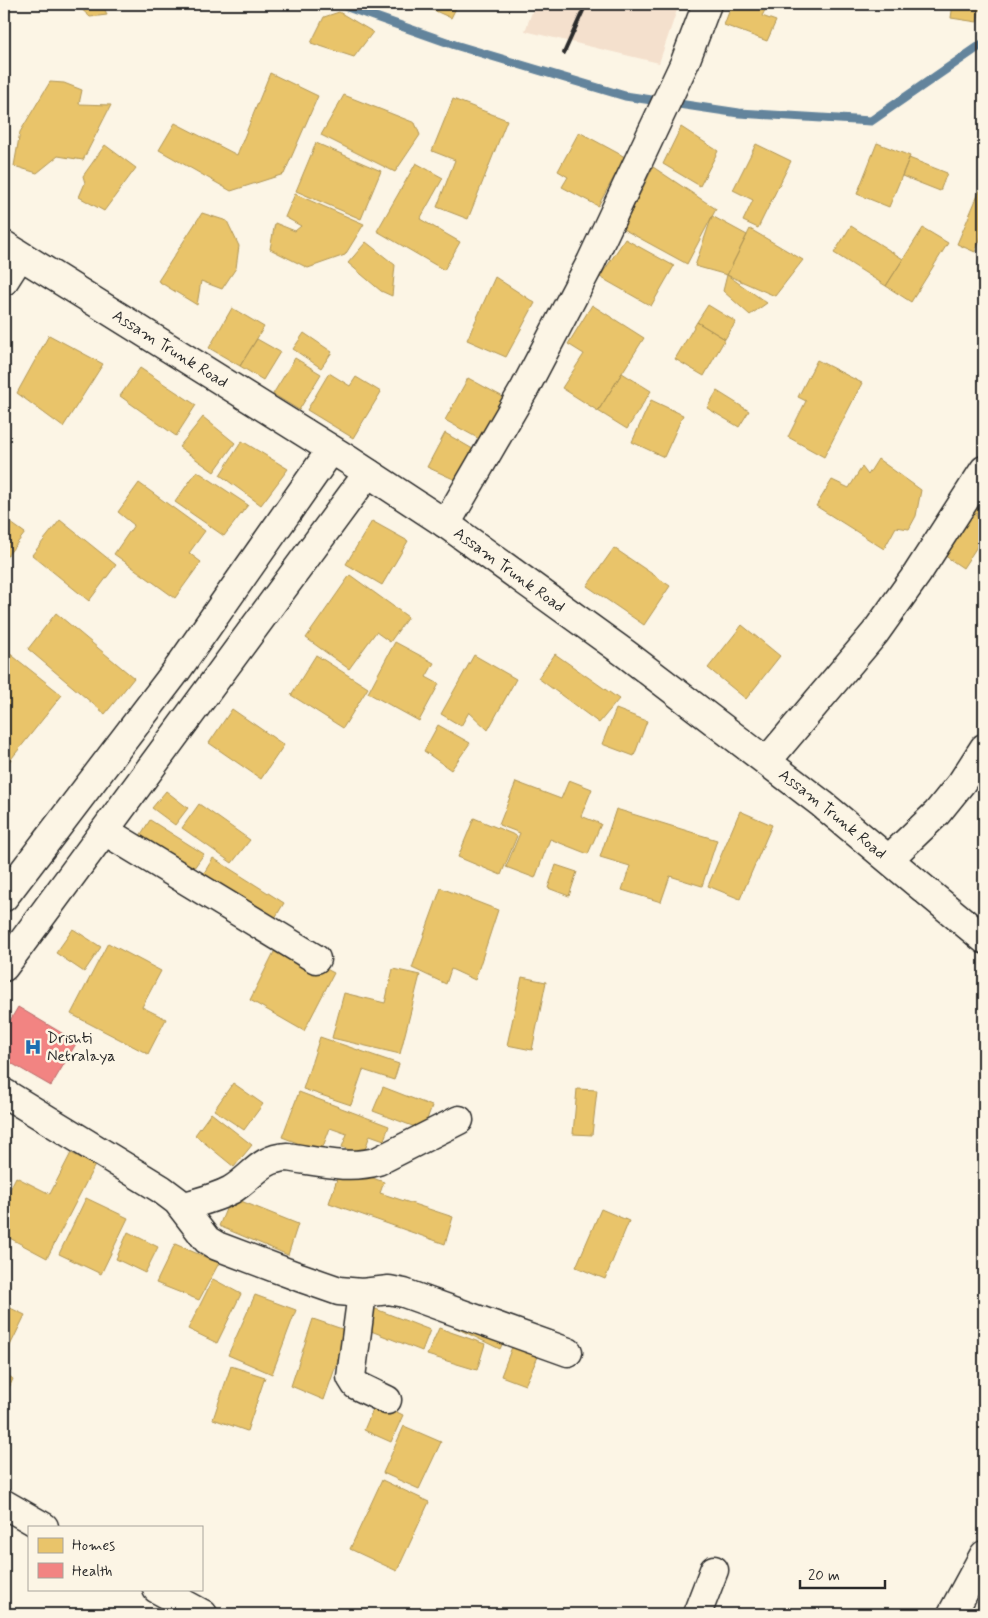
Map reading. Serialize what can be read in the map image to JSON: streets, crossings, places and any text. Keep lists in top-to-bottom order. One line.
{"streets":{"street":["Assam Trunk Road"]},"places":{"hospital":["Drishti Netralaya"]},"legend":["Homes","Health"],"scale_bar":"20 m"}
